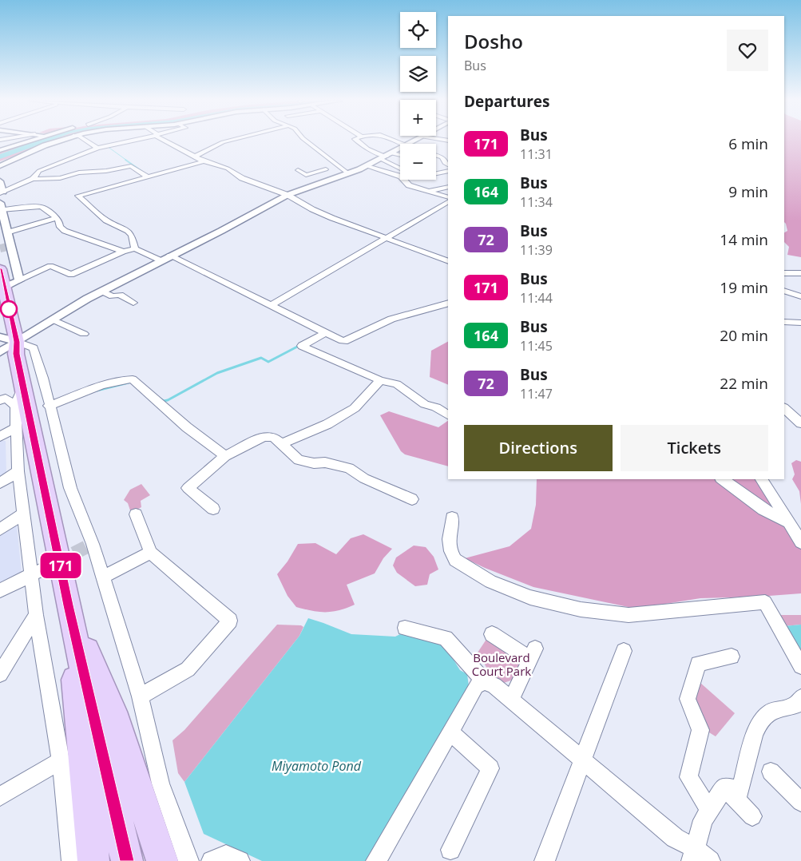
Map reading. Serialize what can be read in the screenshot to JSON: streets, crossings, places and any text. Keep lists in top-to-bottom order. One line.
{"water":["Miyamoto Pond"],"parks":["Boulevard Court Park"],"lines":["bus line 171"],"page":{"on_map":"171","map_buttons":["+","−"],"heading":[["Dosho","Bus"],"Departures"],"list":[{"mark":"171","name":"Bus","note":"11:31","value":"6 min"},{"mark":"164","name":"Bus","note":"11:34","value":"9 min"},{"mark":"72","name":"Bus","note":"11:39","value":"14 min"},{"mark":"171","name":"Bus","note":"11:44","value":"19 min"},{"mark":"164","name":"Bus","note":"11:45","value":"20 min"},{"mark":"72","name":"Bus","note":"11:47","value":"22 min"}],"buttons":["Directions","Tickets"]}}
